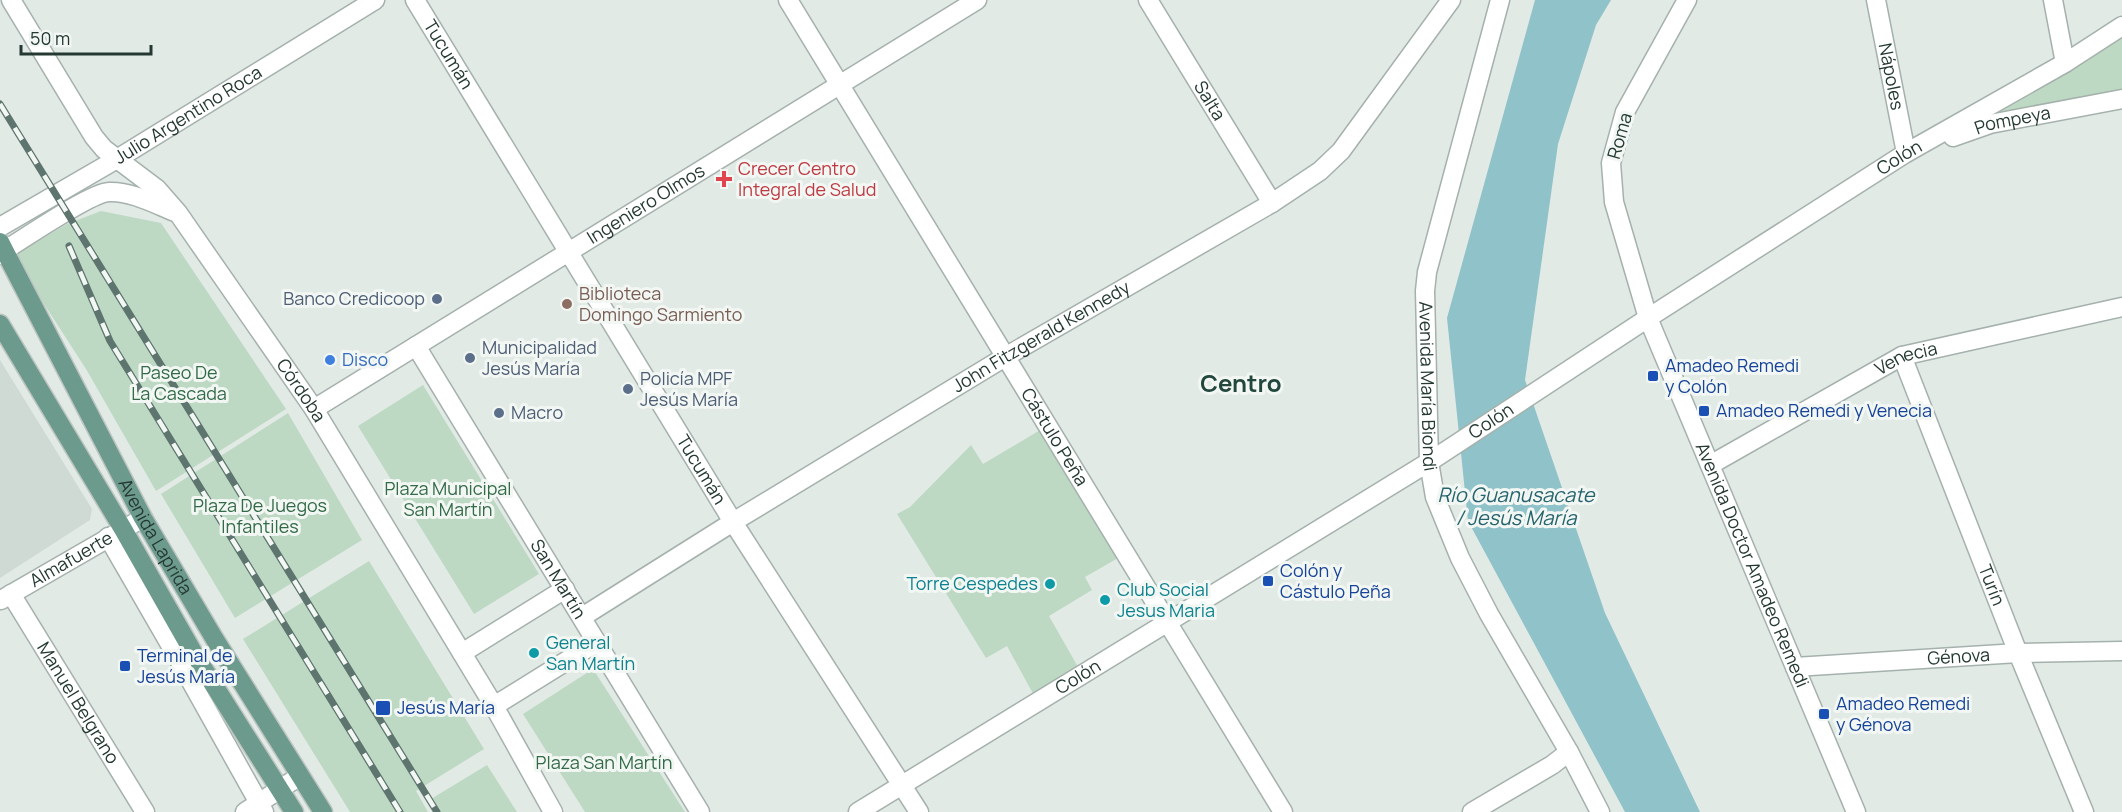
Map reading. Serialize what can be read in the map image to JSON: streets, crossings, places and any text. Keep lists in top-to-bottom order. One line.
{"streets":{"main road":["Avenida Laprida"],"street":["Tucumán","Nápoles","Salta","Julio Argentino Roca","Pompeya","Roma","Colón","Ingeniero Olmos","John Fitzgerald Kennedy","Venecia","Avenida María Biondi","Córdoba","Cástulo Peña","Almafuerte","Avenida Doctor Amadeo Remedi","San Martín","Turín","Génova","Manuel Belgrano"]},"crossings":[["Tucumán","Colón"],["Tucumán","Ingeniero Olmos"],["Tucumán","John Fitzgerald Kennedy"],["Nápoles","Pompeya"],["Nápoles","Colón"],["Salta","John Fitzgerald Kennedy"],["Julio Argentino Roca","Córdoba"],["Pompeya","Colón"],["Roma","Colón"],["Roma","Avenida Doctor Amadeo Remedi"],["Colón","Avenida María Biondi"],["Colón","Cástulo Peña"],["Colón","Avenida Doctor Amadeo Remedi"],["Ingeniero Olmos","Córdoba"],["Ingeniero Olmos","Cástulo Peña"],["Ingeniero Olmos","San Martín"],["John Fitzgerald Kennedy","Cástulo Peña"],["John Fitzgerald Kennedy","San Martín"],["Venecia","Avenida Doctor Amadeo Remedi"],["Venecia","Turín"],["Avenida Laprida","Almafuerte"],["Almafuerte","Manuel Belgrano"],["Avenida Doctor Amadeo Remedi","Génova"],["Turín","Génova"]],"districts":["Centro"],"water":["Río Guanusacate / Jesús María"],"parks":["Paseo De La Cascada","Plaza Municipal San Martín","Plaza De Juegos Infantiles","Plaza San Martín"],"places":{"health":["Crecer Centro Integral de Salud"],"other":["Banco Credicoop","Biblioteca Domingo Sarmiento","Municipalidad Jesús María","Disco","Policía MPF Jesús María","Macro","Torre Cespedes","Club Social Jesus Maria","General San Martín"],"transit":["Amadeo Remedi y Colón","Amadeo Remedi y Venecia","Colón y Cástulo Peña","Terminal de Jesús María","Jesús María","Amadeo Remedi y Génova"]},"scale_bar":"50 m"}
